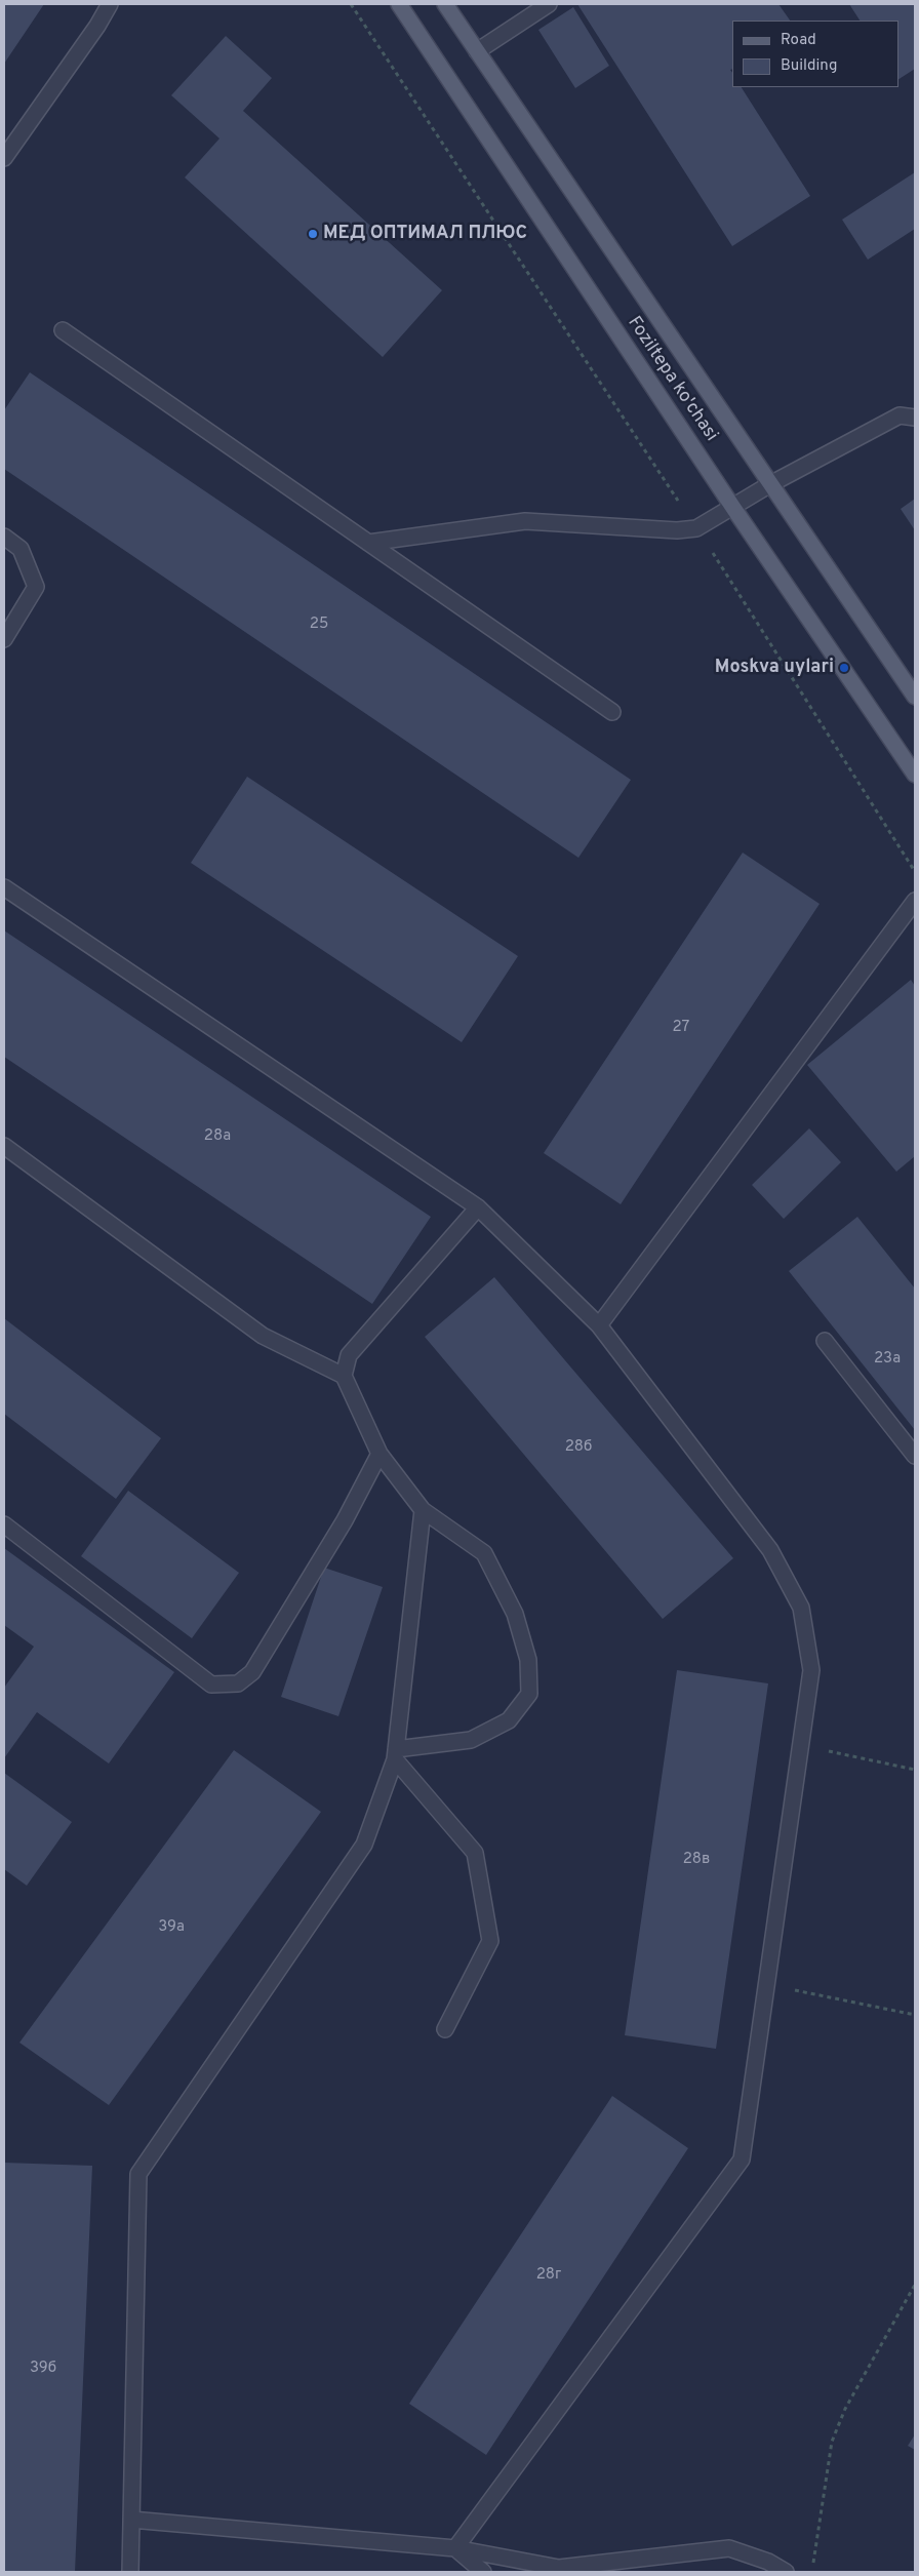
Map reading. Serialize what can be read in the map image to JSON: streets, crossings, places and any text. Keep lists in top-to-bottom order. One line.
{"streets":{"main road":["Foziltepa ko'chasi"]},"places":["МЕД ОПТИМАЛ ПЛЮС","Moskva uylari"],"house_numbers":["25","27","28а","23а","28б","28в","39а","28г","39б"],"legend":["Road","Building"]}
